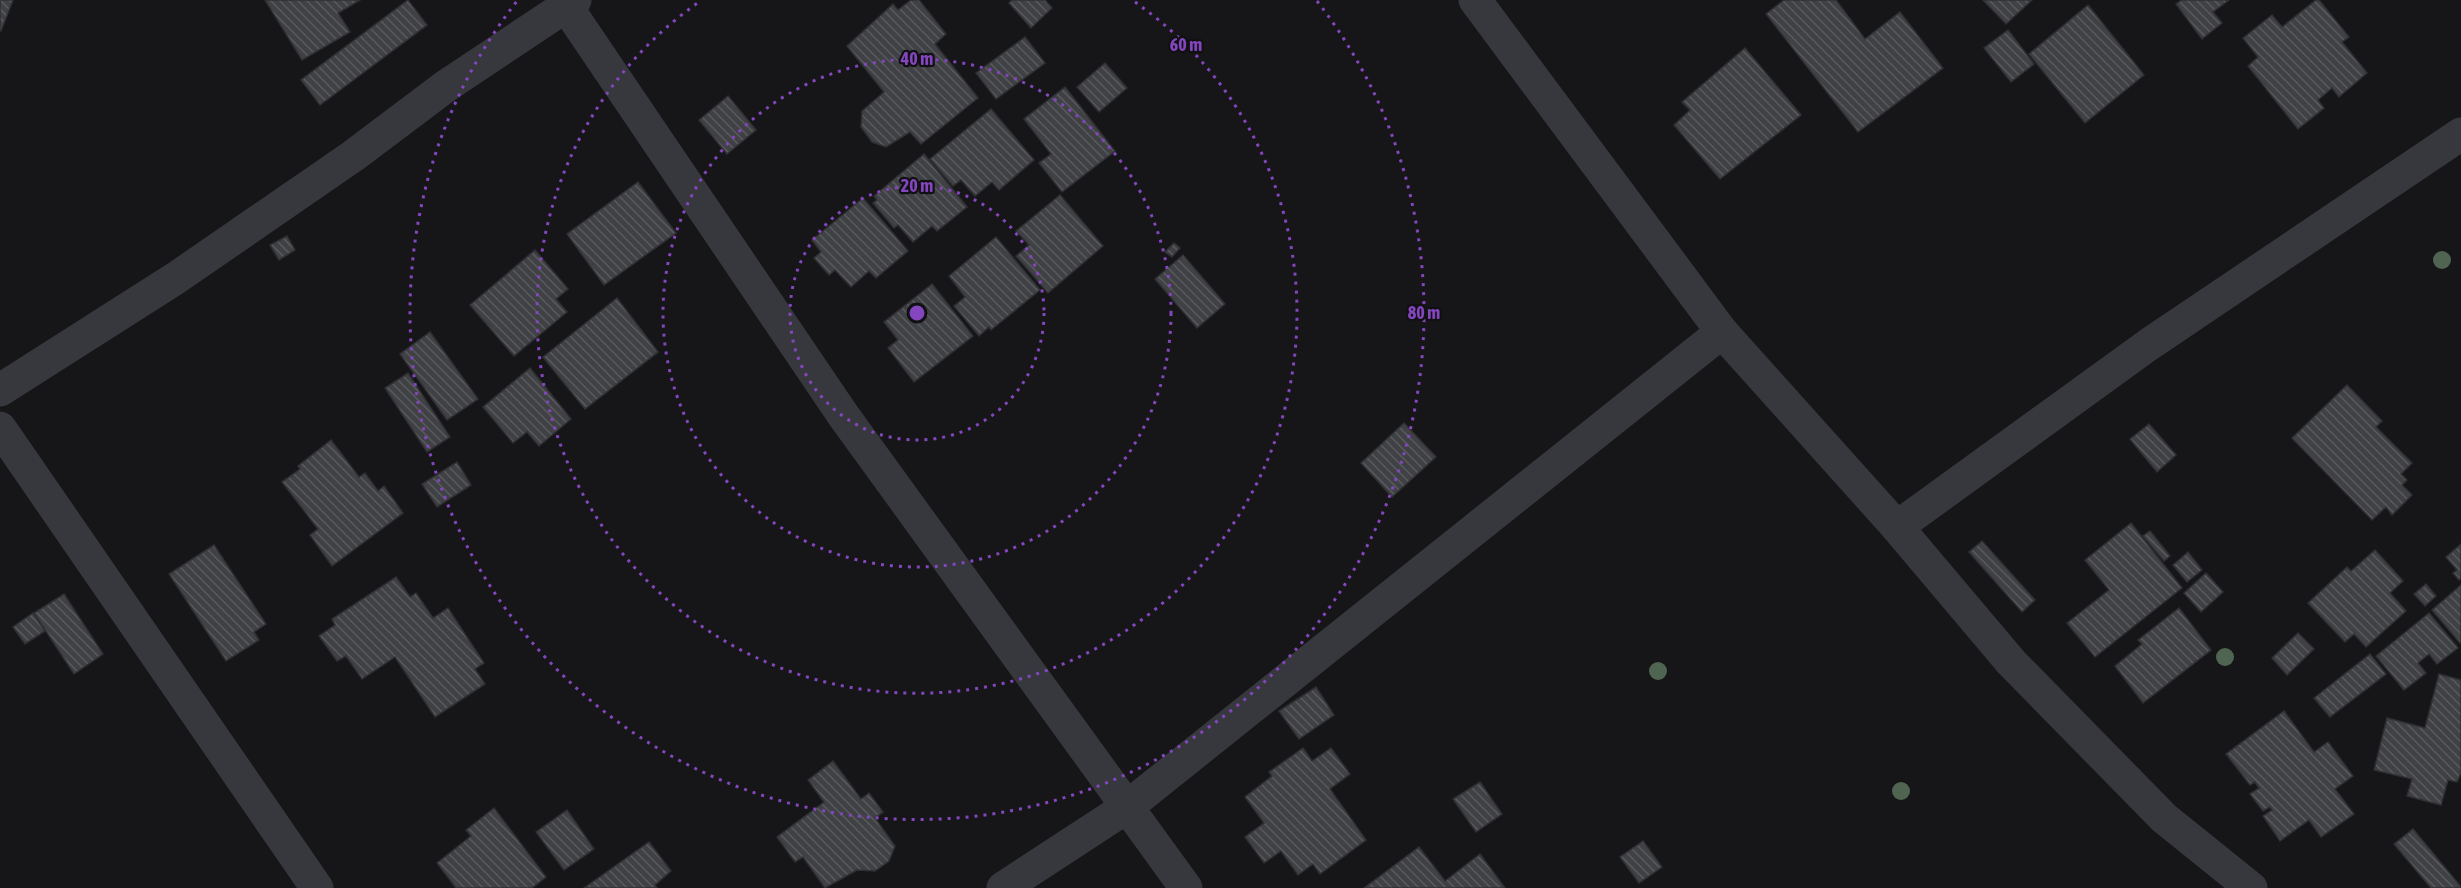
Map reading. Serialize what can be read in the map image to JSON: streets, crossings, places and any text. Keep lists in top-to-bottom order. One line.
{"rings":["60 m","40 m","20 m","80 m"]}
